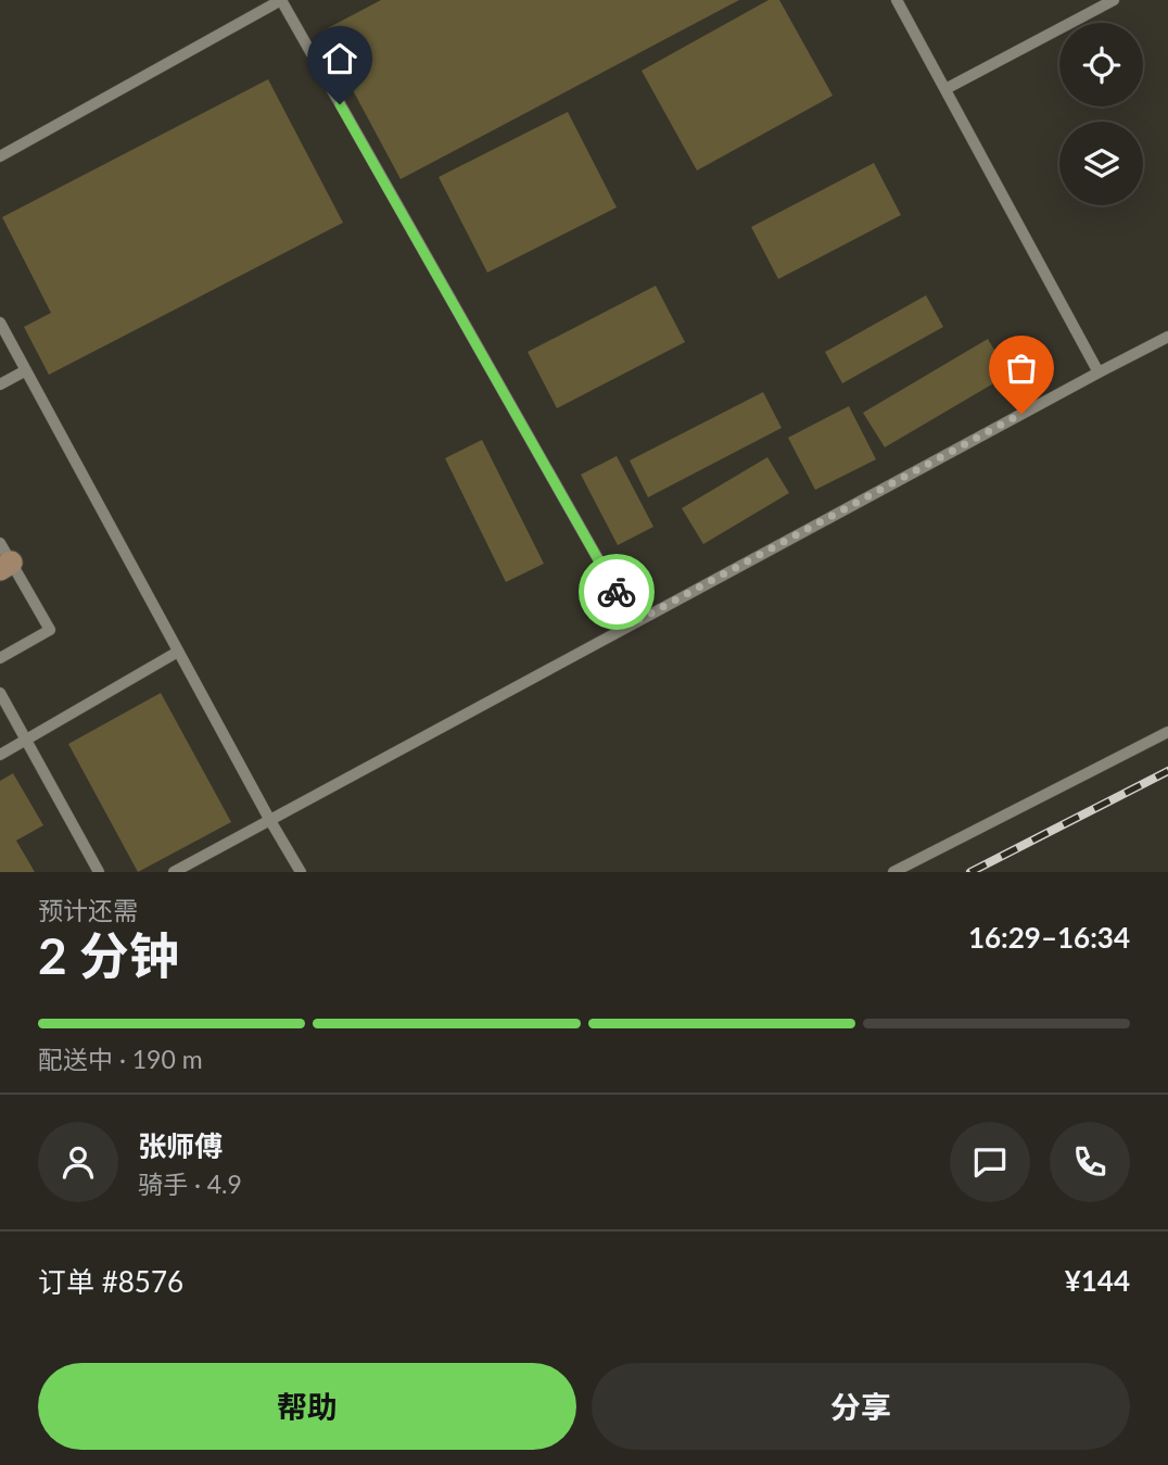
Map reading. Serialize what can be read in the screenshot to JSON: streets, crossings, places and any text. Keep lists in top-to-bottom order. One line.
{"page":{"heading":["2 分钟","预计还需","16:29–16:34"],"panel":["张师傅","骑手 · 4.9","订单 #8576","¥144"],"bar":"配送中 · 190 m","buttons":["帮助","分享"]}}
